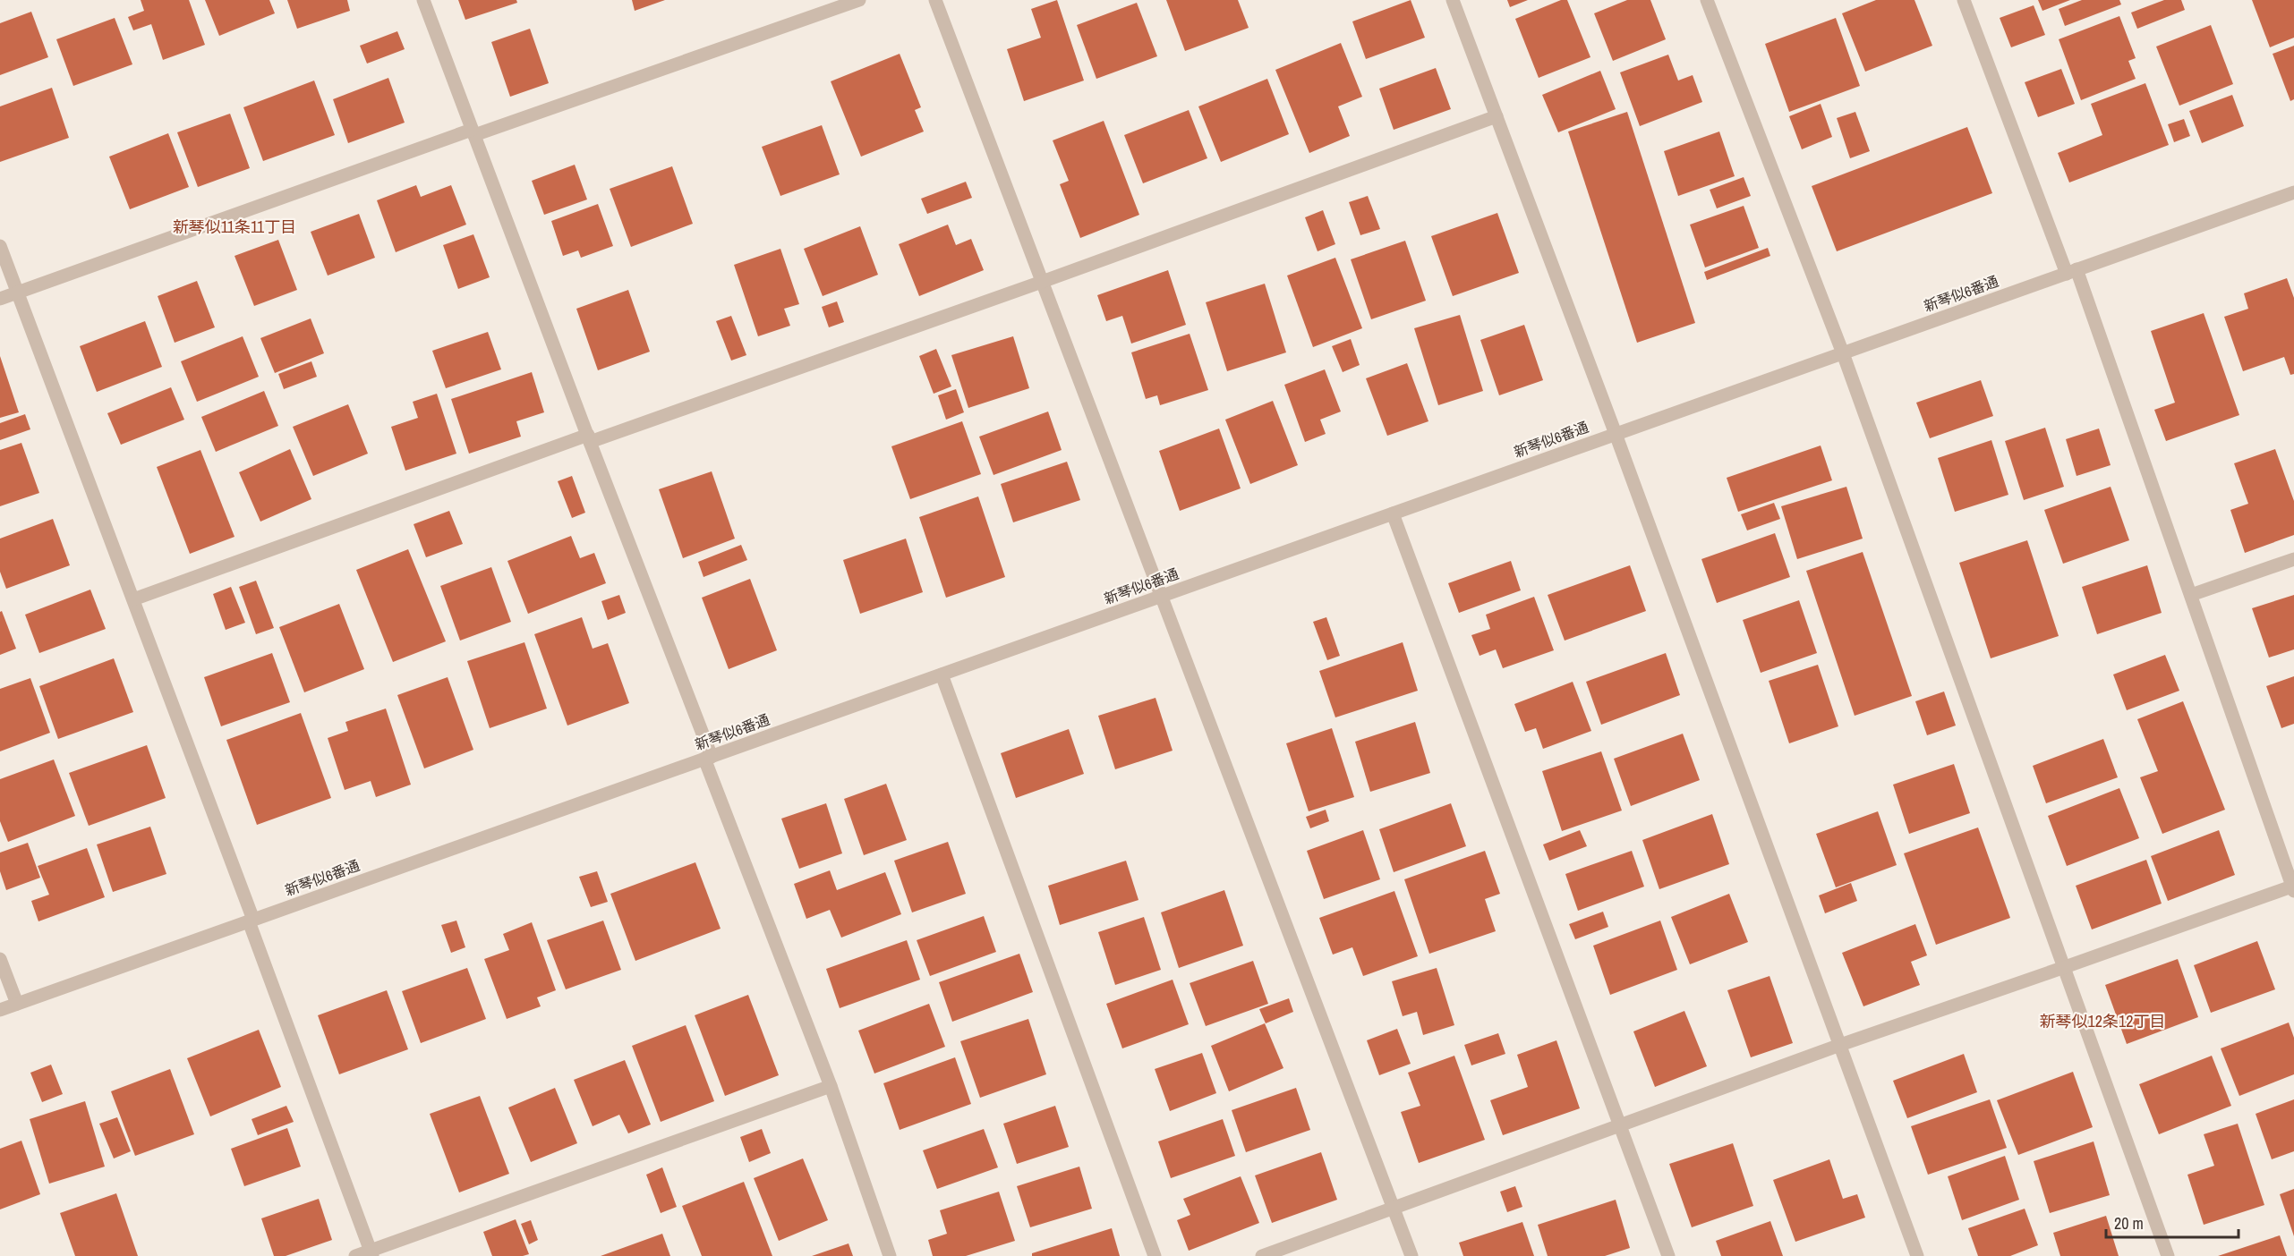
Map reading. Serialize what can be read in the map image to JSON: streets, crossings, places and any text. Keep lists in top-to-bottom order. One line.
{"streets":{"street":["新琴似6番通"]},"districts":["新琴似11条11丁目","新琴似12条12丁目"],"scale_bar":"20 m"}
